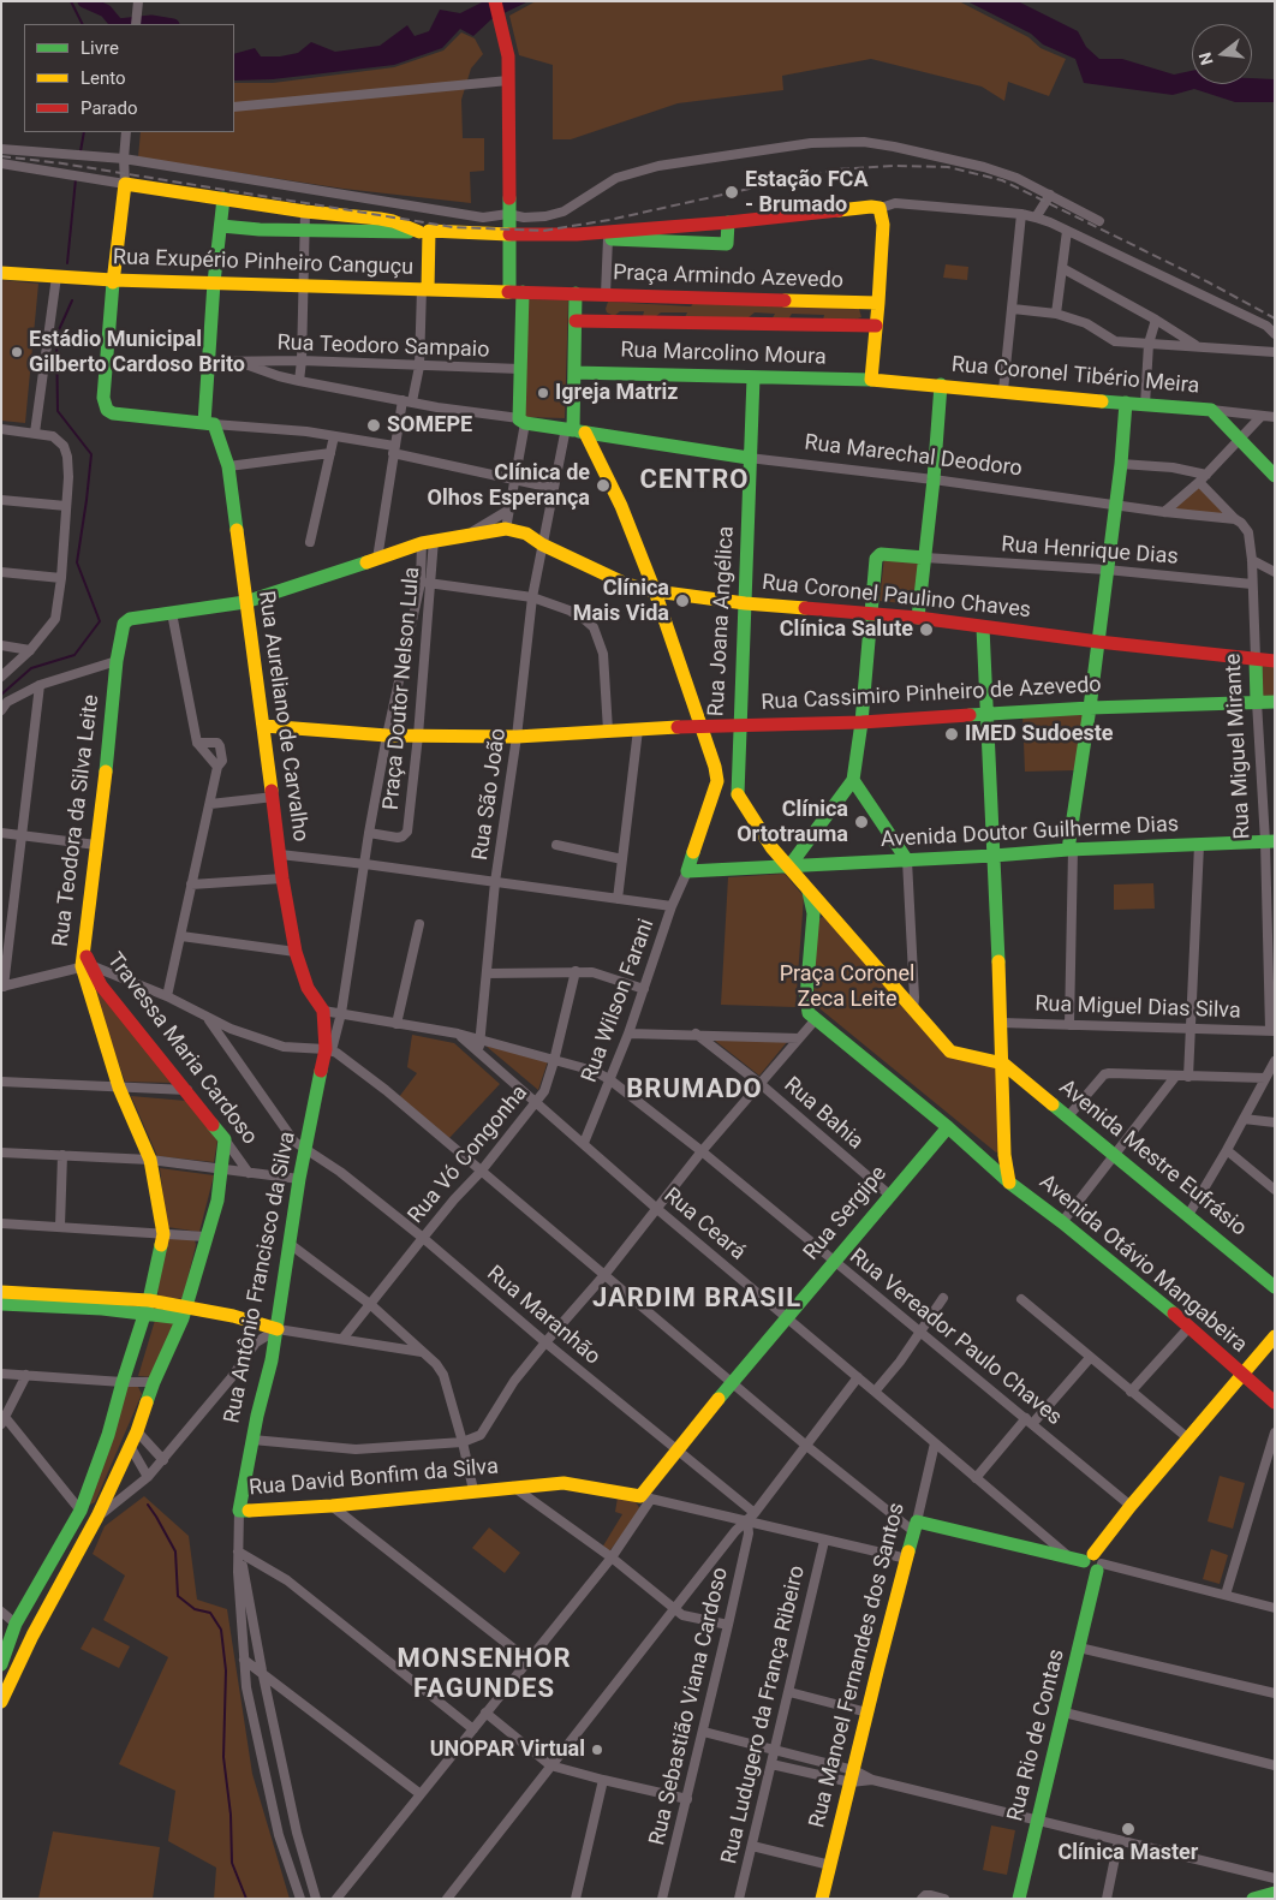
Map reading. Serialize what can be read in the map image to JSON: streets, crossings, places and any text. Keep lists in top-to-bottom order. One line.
{"streets":{"street":["Rua Exupério Pinheiro Canguçu","Praça Armindo Azevedo","Rua Teodoro Sampaio","Rua Marcolino Moura","Rua Coronel Tibério Meira","Rua Marechal Deodoro","Rua Henrique Dias","Rua Coronel Paulino Chaves","Rua Joana Angélica","Praça Doutor Nelson Lula","Rua Cassimiro Pinheiro de Azevedo","Rua Aureliano de Carvalho","Rua Miguel Mirante","Rua São João","Rua Teodora da Silva Leite","Avenida Doutor Guilherme Dias","Rua Wilson Farani","Rua Miguel Dias Silva","Travessa Maria Cardoso","Rua Bahia","Rua Vó Congonha","Avenida Mestre Eufrásio","Rua Sergipe","Rua Ceará","Avenida Otávio Mangabeira","Rua Antônio Francisco da Silva","Rua Maranhão","Rua Vereador Paulo Chaves","Rua David Bonfim da Silva","Rua Manoel Fernandes dos Santos","Rua Sebastião Viana Cardoso","Rua Ludugero da França Ribeiro","Rua Rio de Contas"]},"crossings":[["Rua Exupério Pinheiro Canguçu","Praça Armindo Azevedo"],["Rua Marcolino Moura","Rua Coronel Tibério Meira"],["Rua Marcolino Moura","Rua Joana Angélica"],["Rua Marechal Deodoro","Rua Joana Angélica"],["Rua Marechal Deodoro","Rua Miguel Mirante"],["Rua Marechal Deodoro","Rua São João"],["Rua Henrique Dias","Rua Miguel Mirante"],["Rua Coronel Paulino Chaves","Rua Joana Angélica"],["Rua Coronel Paulino Chaves","Rua Miguel Mirante"],["Rua Coronel Paulino Chaves","Rua São João"],["Rua Joana Angélica","Rua Cassimiro Pinheiro de Azevedo"],["Rua Joana Angélica","Avenida Doutor Guilherme Dias"],["Praça Doutor Nelson Lula","Rua Cassimiro Pinheiro de Azevedo"],["Rua Cassimiro Pinheiro de Azevedo","Rua Aureliano de Carvalho"],["Rua Cassimiro Pinheiro de Azevedo","Rua Miguel Mirante"],["Rua Cassimiro Pinheiro de Azevedo","Rua São João"],["Rua Aureliano de Carvalho","Rua Antônio Francisco da Silva"],["Rua Aureliano de Carvalho","Rua Vereador Paulo Chaves"],["Rua Miguel Mirante","Avenida Doutor Guilherme Dias"],["Rua Miguel Mirante","Rua Miguel Dias Silva"],["Rua São João","Rua Ceará"],["Rua São João","Rua Vereador Paulo Chaves"],["Rua Teodora da Silva Leite","Travessa Maria Cardoso"],["Rua Wilson Farani","Rua Ceará"],["Rua Wilson Farani","Rua Vereador Paulo Chaves"],["Rua Bahia","Rua Sergipe"],["Rua Vó Congonha","Rua Ceará"],["Rua Vó Congonha","Rua Maranhão"],["Rua Vó Congonha","Rua Vereador Paulo Chaves"],["Rua Sergipe","Rua Ceará"],["Rua Sergipe","Rua Maranhão"],["Rua Sergipe","Rua Vereador Paulo Chaves"],["Rua Sergipe","Rua David Bonfim da Silva"],["Rua Ceará","Rua Vereador Paulo Chaves"],["Rua Ceará","Rua Manoel Fernandes dos Santos"],["Avenida Otávio Mangabeira","Rua Rio de Contas"],["Rua Antônio Francisco da Silva","Rua Maranhão"],["Rua Antônio Francisco da Silva","Rua Vereador Paulo Chaves"],["Rua Antônio Francisco da Silva","Rua David Bonfim da Silva"],["Rua Vereador Paulo Chaves","Rua Rio de Contas"]],"districts":["CENTRO","BRUMADO","JARDIM BRASIL","MONSENHOR FAGUNDES"],"parks":["Praça Coronel Zeca Leite"],"places":["Estação FCA - Brumado","Estádio Municipal Gilberto Cardoso Brito","Igreja Matriz","SOMEPE","Clínica de Olhos Esperança","Clínica Mais Vida","Clínica Salute","IMED Sudoeste","Clínica Ortotrauma","UNOPAR Virtual","Clínica Master"],"legend":["Livre","Lento","Parado"],"north":"left"}
